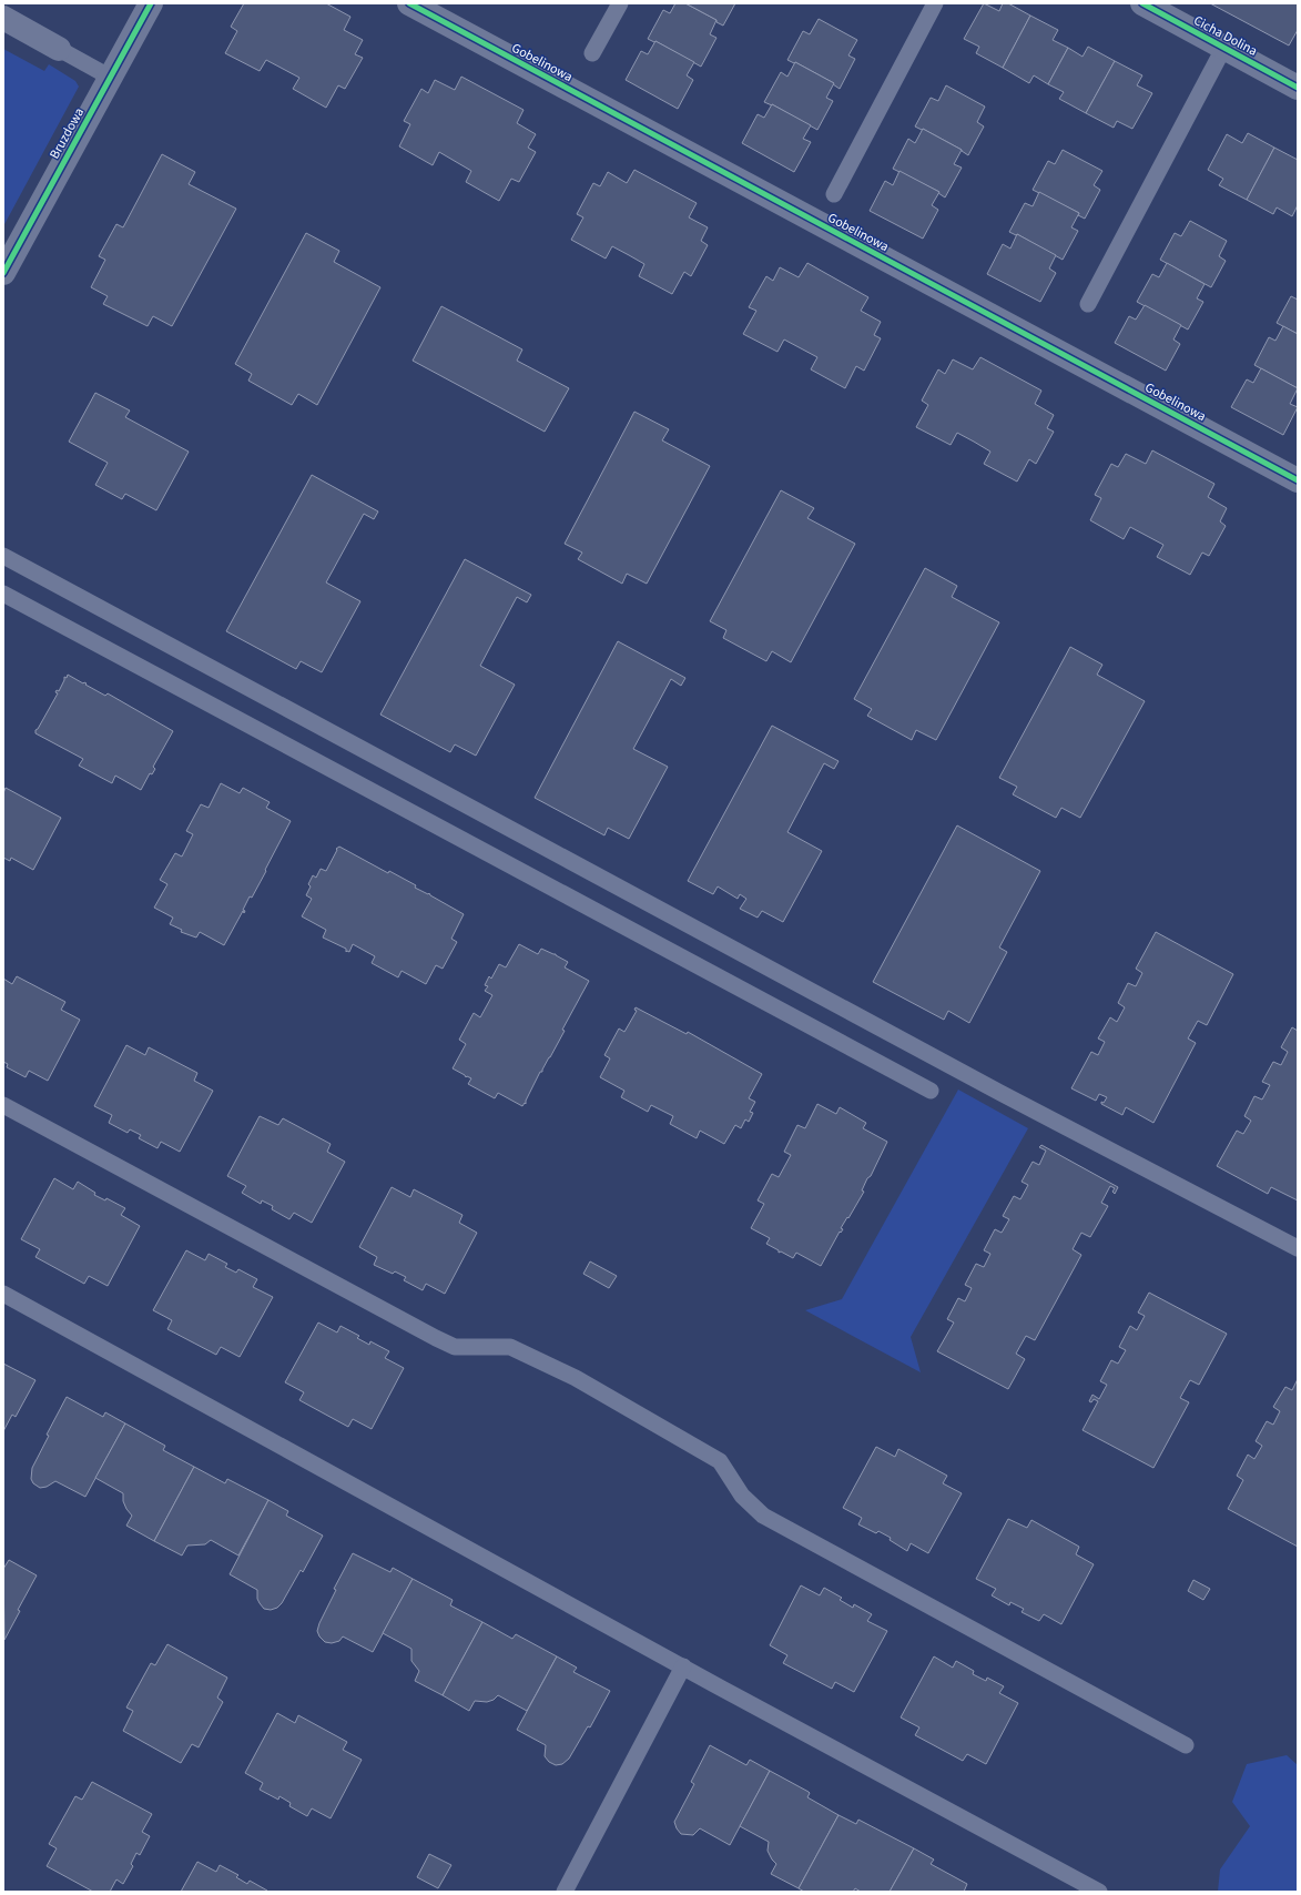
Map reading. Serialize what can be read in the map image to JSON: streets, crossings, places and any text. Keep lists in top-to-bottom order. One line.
{"streets":{"street":["Cicha Dolina","Gobelinowa","Bruzdowa"]}}
